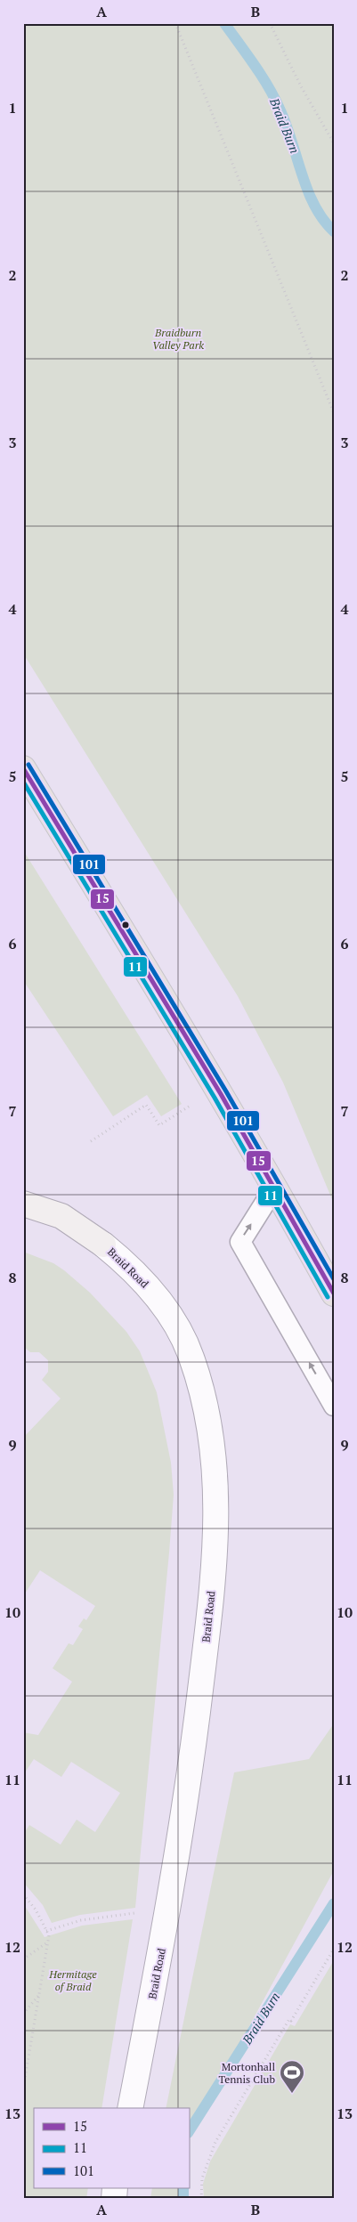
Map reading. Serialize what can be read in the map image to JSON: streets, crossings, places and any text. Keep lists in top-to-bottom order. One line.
{"streets":{"street":["Braid Road"]},"water":["Braid Burn"],"parks":["Braidburn Valley Park","Hermitage of Braid"],"places":{"sports":["Mortonhall Tennis Club"]},"lines":["transit line 101","transit line 15","transit line 11"],"legend":["15","11","101"],"grid":{"columns":["A","B"],"rows":["1","2","3","4","5","6","7","8","9","10","11","12","13"]}}
